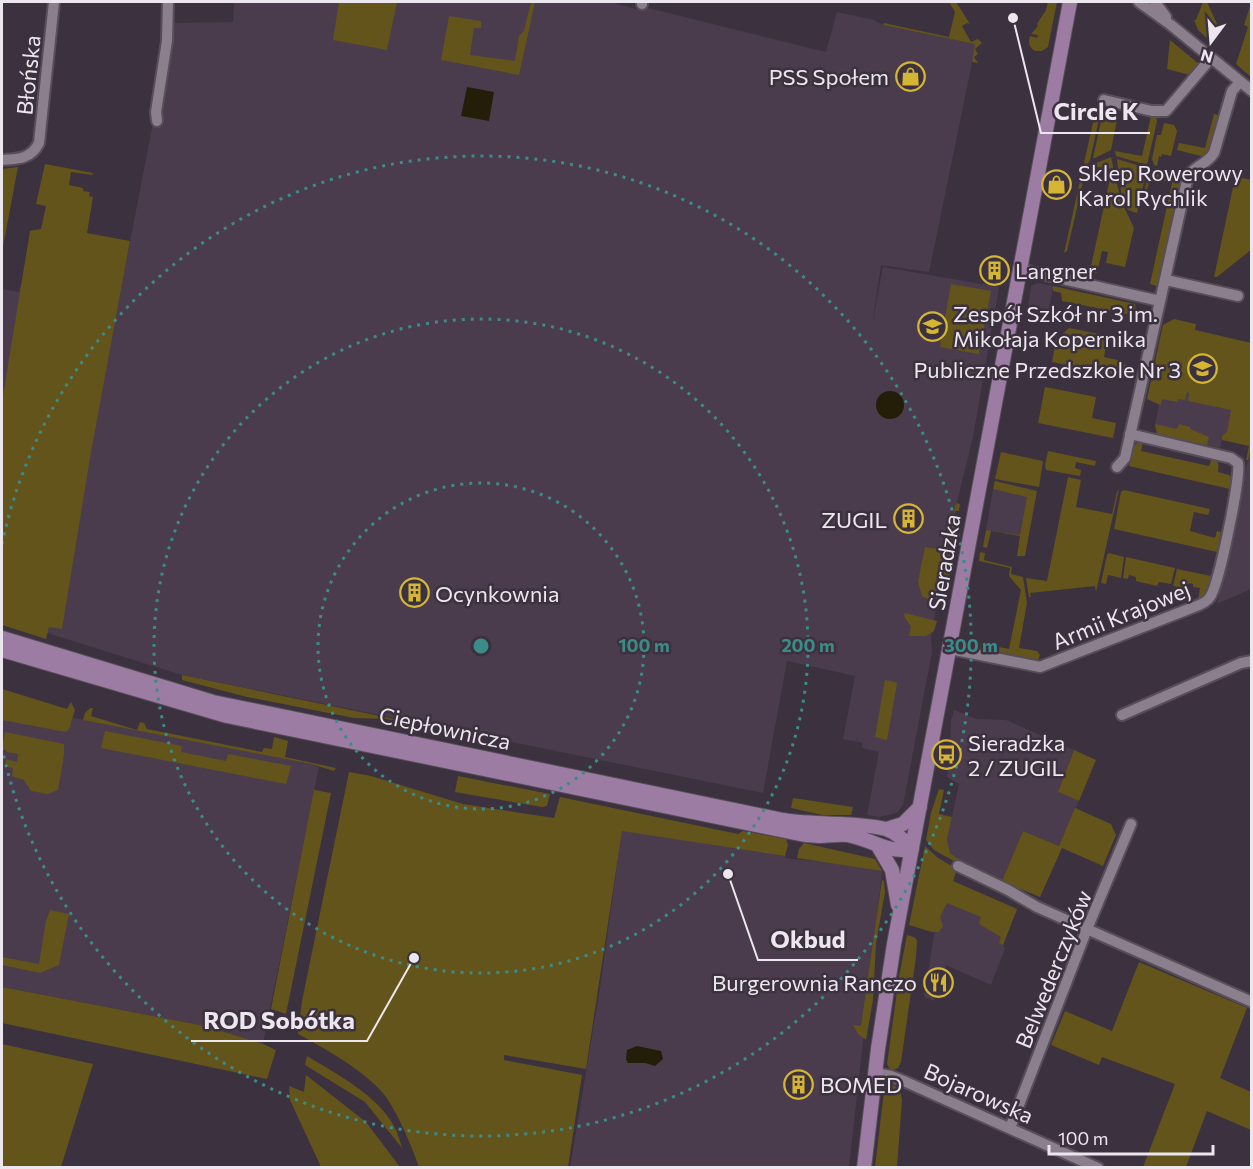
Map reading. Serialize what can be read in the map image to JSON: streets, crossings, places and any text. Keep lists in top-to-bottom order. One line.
{"streets":{"main road":["Sieradzka","Ciepłownicza"],"street":["Błońska","Armii Krajowej","Belwederczyków","Bojarowska"]},"crossings":[["Sieradzka","Armii Krajowej"],["Sieradzka","Ciepłownicza"],["Sieradzka","Bojarowska"],["Belwederczyków","Bojarowska"]],"places":{"other":["Circle K","Okbud","ROD Sobótka"],"shop":["PSS Społem","Sklep Rowerowy Karol Rychlik"],"building":["Langner","ZUGIL","Ocynkownia","BOMED"],"school or university":["Zespół Szkół nr 3 im. Mikołaja Kopernika","Publiczne Przedszkole Nr 3"],"bus stop":["Sieradzka 2 / ZUGIL"],"restaurant":["Burgerownia Ranczo"]},"scale_bar":"100 m","north":"bottom","rings":["100 m","200 m","300 m"]}
